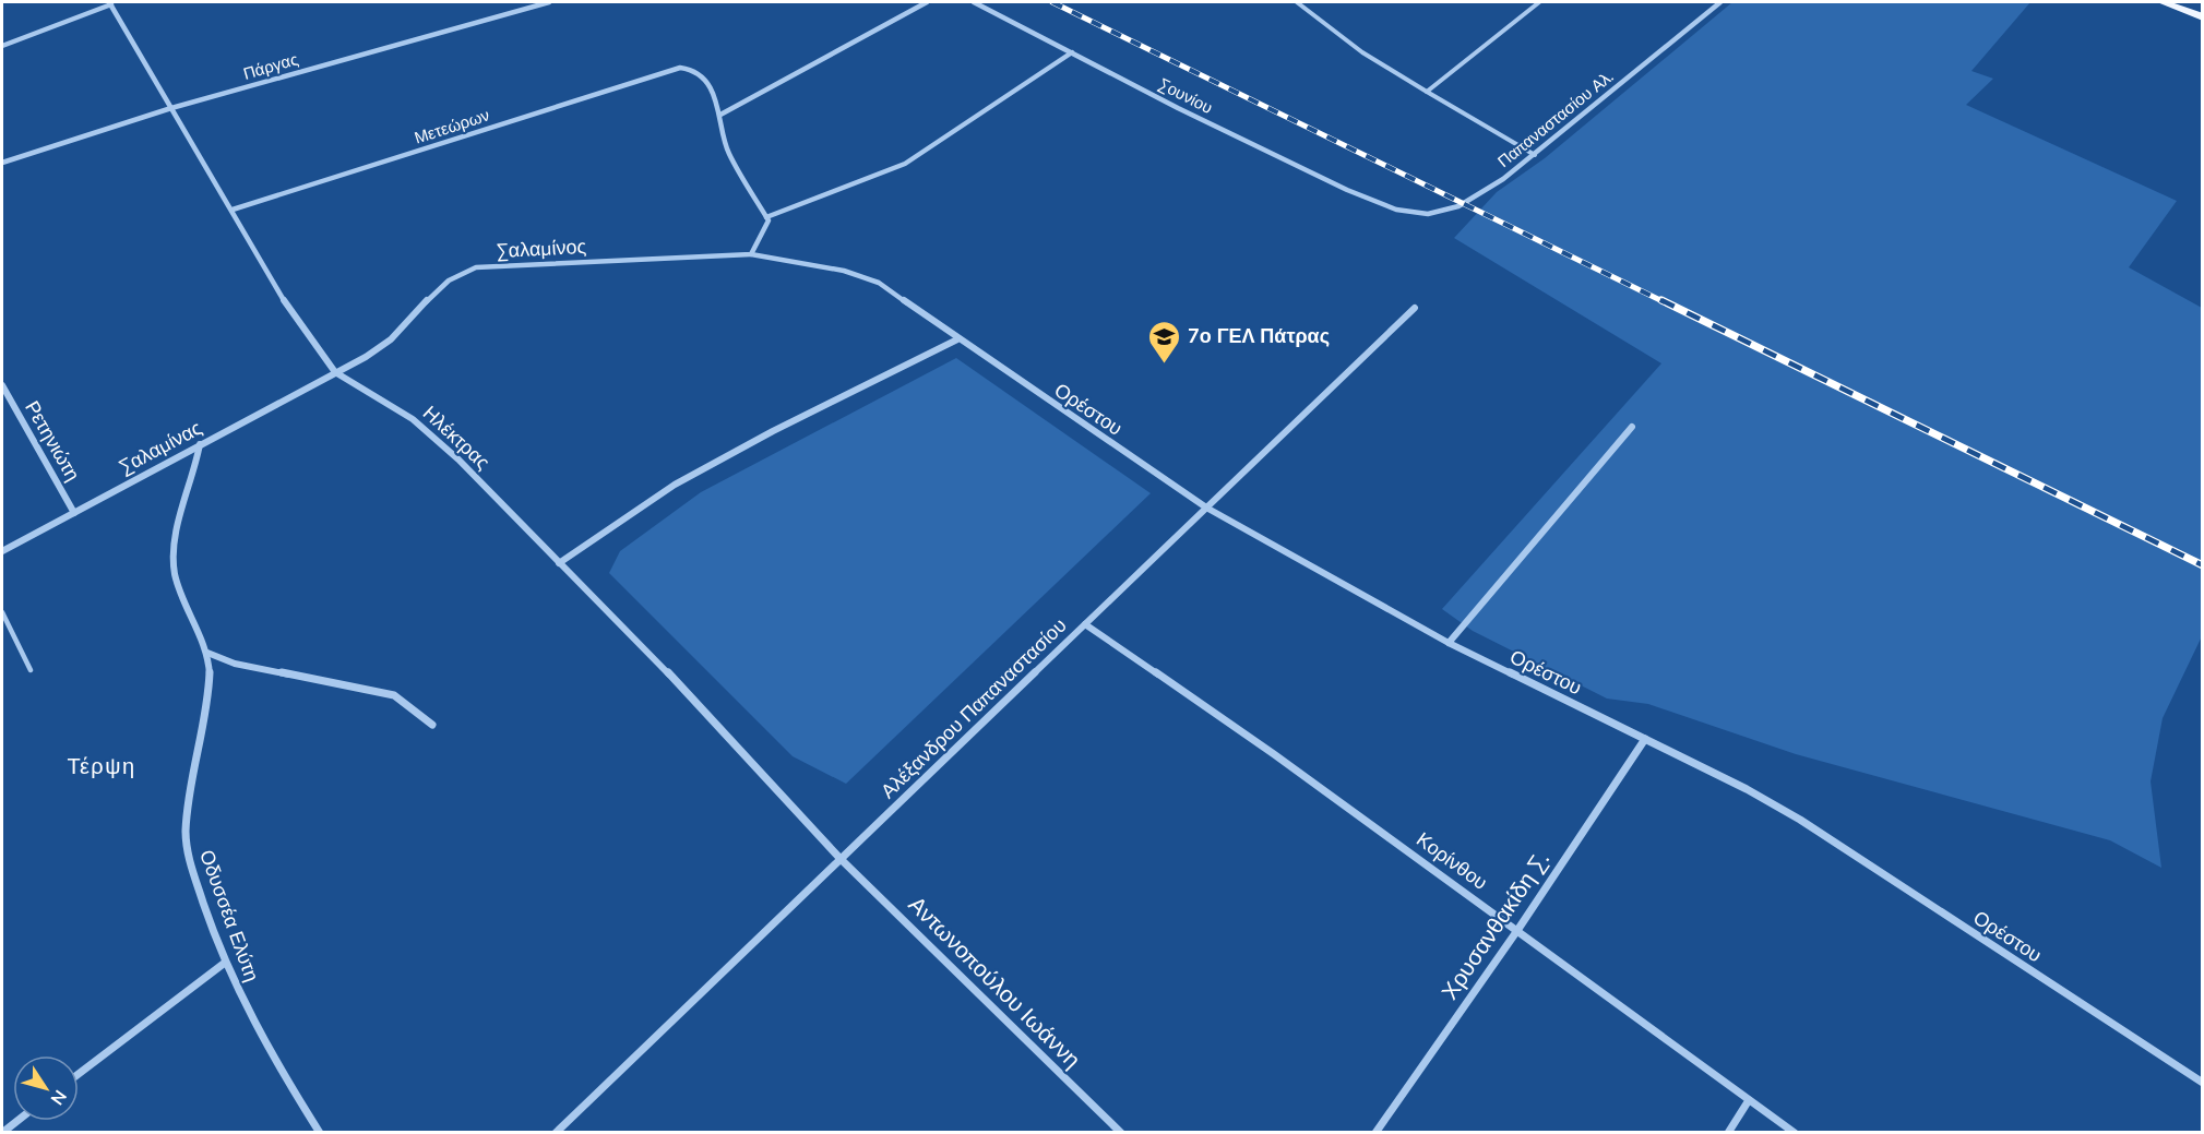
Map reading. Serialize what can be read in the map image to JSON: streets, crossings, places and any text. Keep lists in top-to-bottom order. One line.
{"streets":{"street":["Πάργας","Σουνίου","Παπαναστασίου Αλ.","Μετεώρων","Σαλαμίνος","Ορέστου","Ηλέκτρας","Ρετηνιώτη","Σαλαμίνας","Αλέξανδρου Παπαναστασίου","Κορίνθου","Οδυσσέα Ελύτη","Χρυσανθακίδη Σ.","Αντωνοπούλου Ιωάννη"]},"crossings":[["Πάργας","Ηλέκτρας"],["Σουνίου","Παπαναστασίου Αλ."],["Μετεώρων","Ηλέκτρας"],["Σαλαμίνος","Ορέστου"],["Σαλαμίνος","Ηλέκτρας"],["Σαλαμίνος","Σαλαμίνας"],["Ορέστου","Αλέξανδρου Παπαναστασίου"],["Ορέστου","Χρυσανθακίδη Σ."],["Ηλέκτρας","Σαλαμίνας"],["Ηλέκτρας","Αλέξανδρου Παπαναστασίου"],["Ηλέκτρας","Αντωνοπούλου Ιωάννη"],["Ρετηνιώτη","Σαλαμίνας"],["Αλέξανδρου Παπαναστασίου","Κορίνθου"],["Αλέξανδρου Παπαναστασίου","Αντωνοπούλου Ιωάννη"],["Κορίνθου","Χρυσανθακίδη Σ."]],"districts":["Τέρψη"],"places":{"school or university":["7ο ΓΕΛ Πάτρας"]},"north":"bottom right"}
